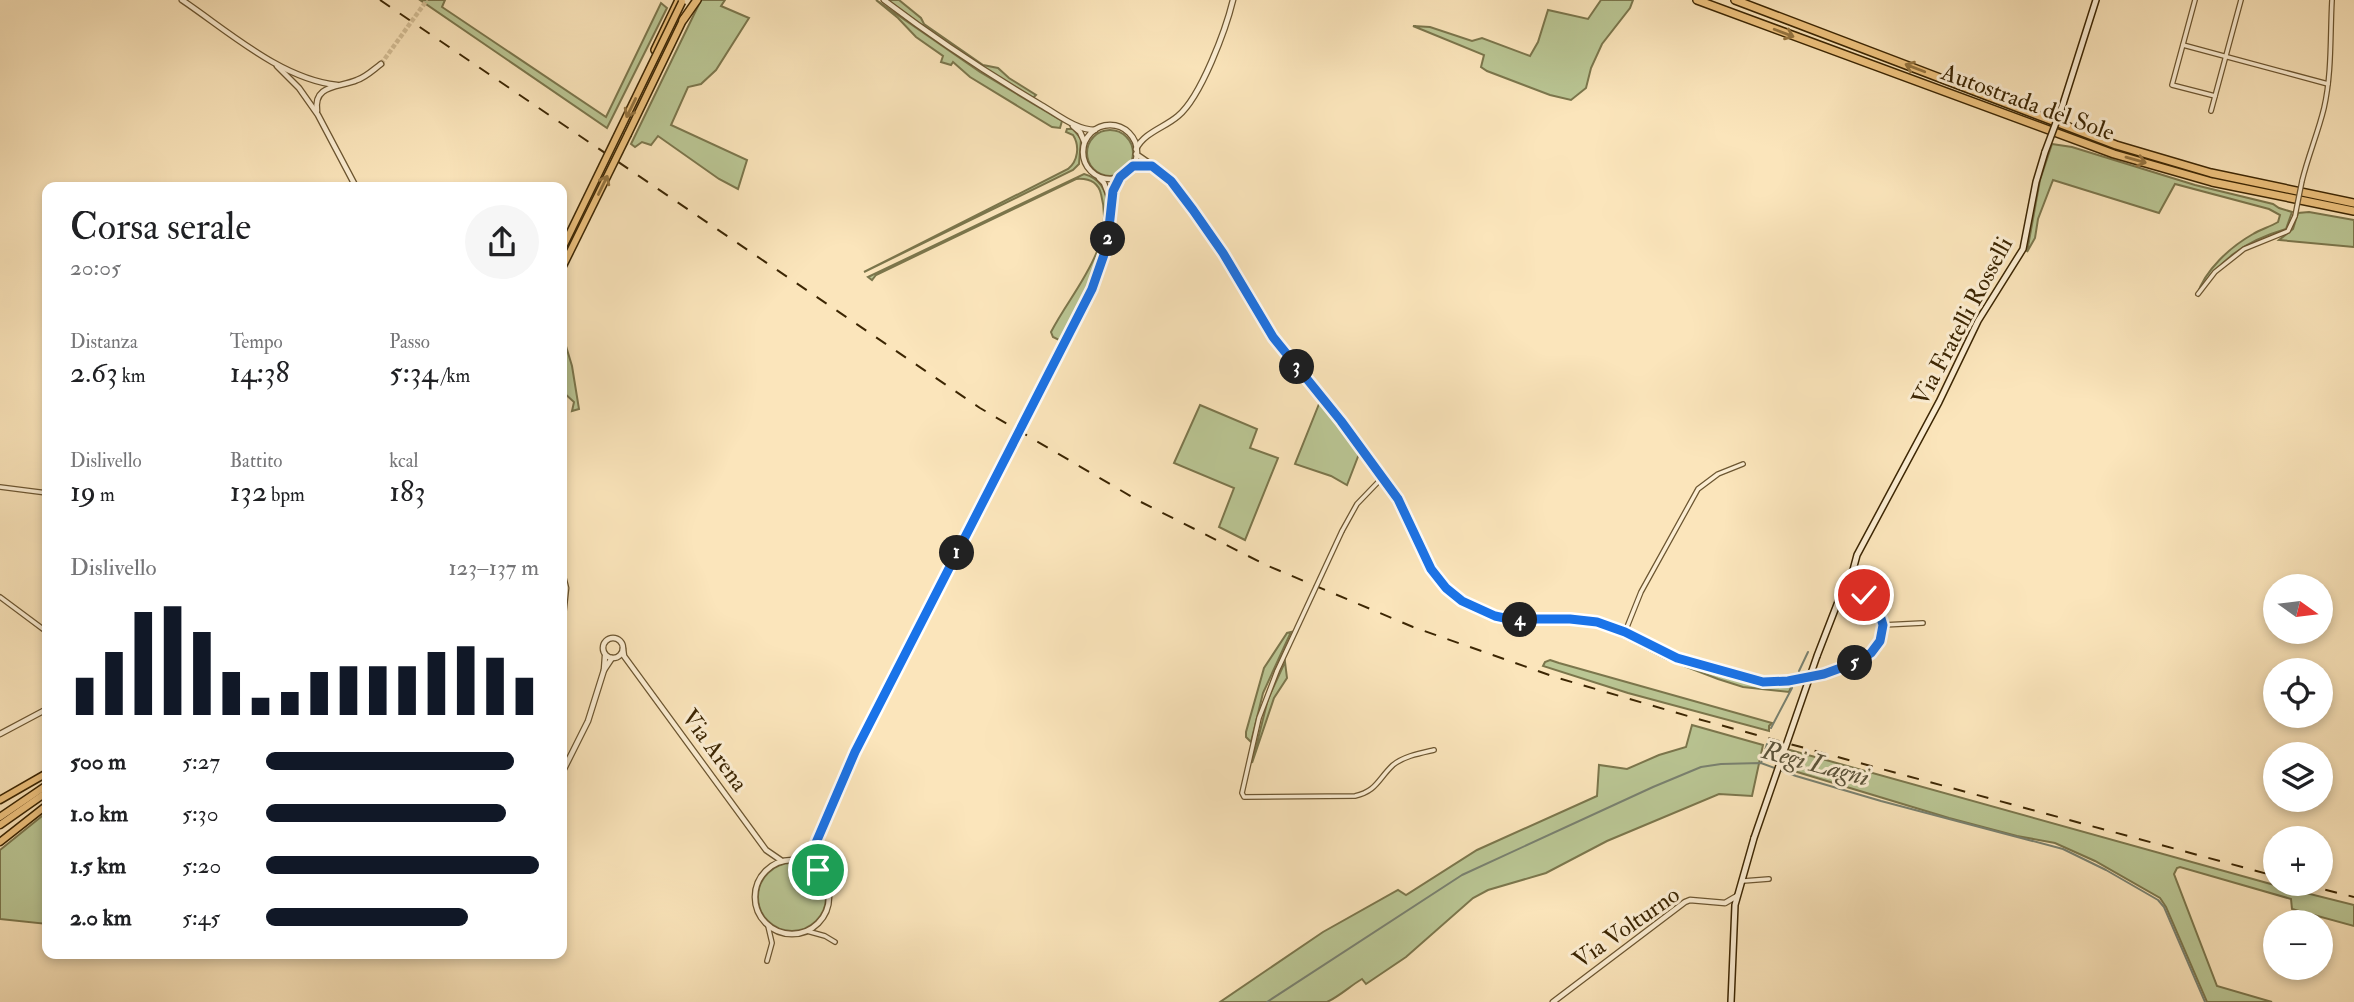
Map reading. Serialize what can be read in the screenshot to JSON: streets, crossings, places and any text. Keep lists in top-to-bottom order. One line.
{"streets":{"highway":["Autostrada del Sole"],"main road":["Via Fratelli Rosselli"],"street":["Via Arena","Via Volturno"]},"water":["Regi Lagni"],"north":"right","page":{"heading":["Corsa serale","20:05"],"pins":["2","3","1","4","5"],"stats":[["Distanza","2.63 km"],["Tempo","14:38"],["Passo","5:34 /km"],["Dislivello","19 m"],["Battito","132 bpm"],["kcal","183"]],"chart":["Dislivello","123–137 m"],"map_buttons":["+","−"],"list":[{"name":"500 m","note":"5:27"},{"name":"1.0 km","note":"5:30"},{"name":"1.5 km","note":"5:20"},{"name":"2.0 km","note":"5:45"}]}}
